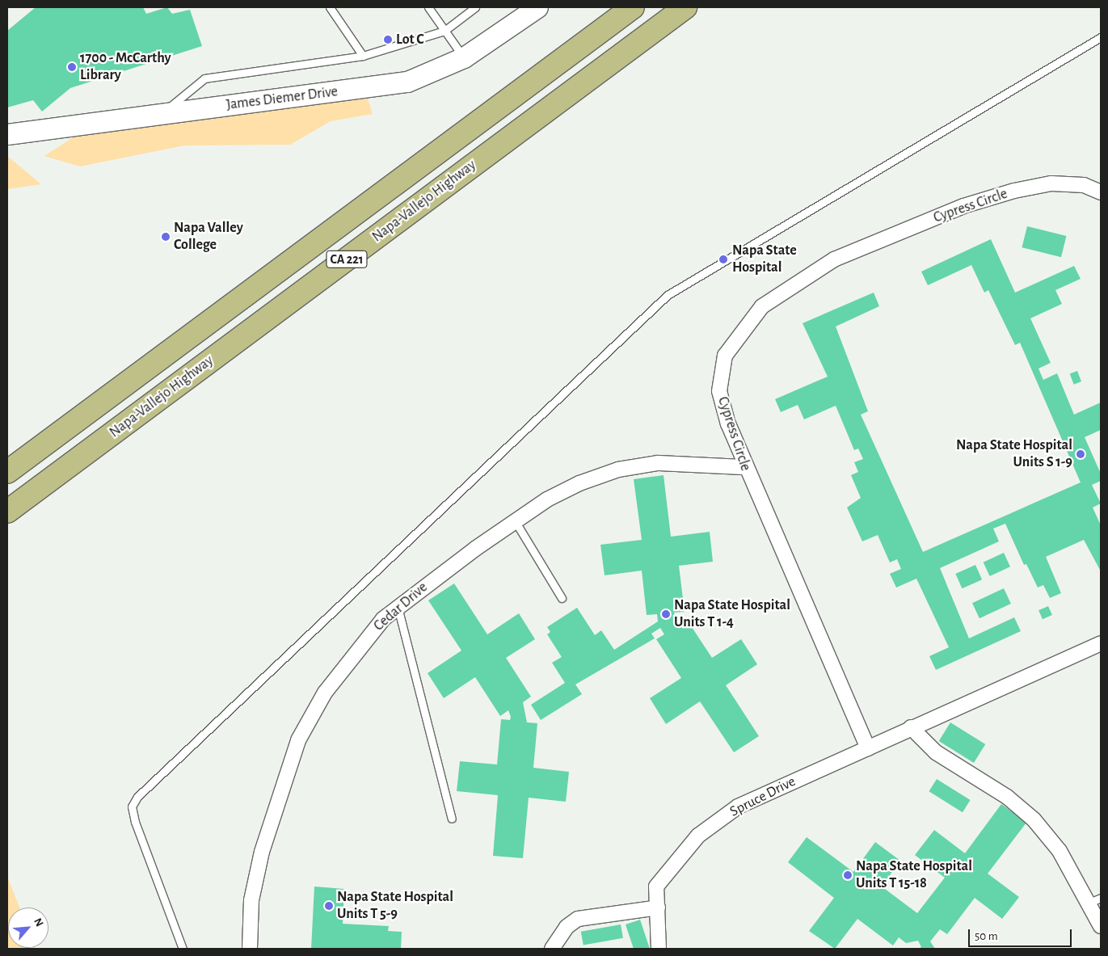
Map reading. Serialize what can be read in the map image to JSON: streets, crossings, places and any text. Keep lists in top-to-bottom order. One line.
{"streets":{"main road":["Napa-Vallejo Highway","CA 221"],"street":["James Diemer Drive","Cypress Circle","Cedar Drive","Spruce Drive"]},"crossings":[["Cypress Circle","Cedar Drive"],["Cypress Circle","Spruce Drive"]],"places":["Lot C","1700 - McCarthy Library","Napa Valley College","Napa State Hospital","Napa State Hospital Units S 1-9","Napa State Hospital Units T 1-4","Napa State Hospital Units T 15-18","Napa State Hospital Units T 5-9"],"scale_bar":"50 m","north":"top right"}
